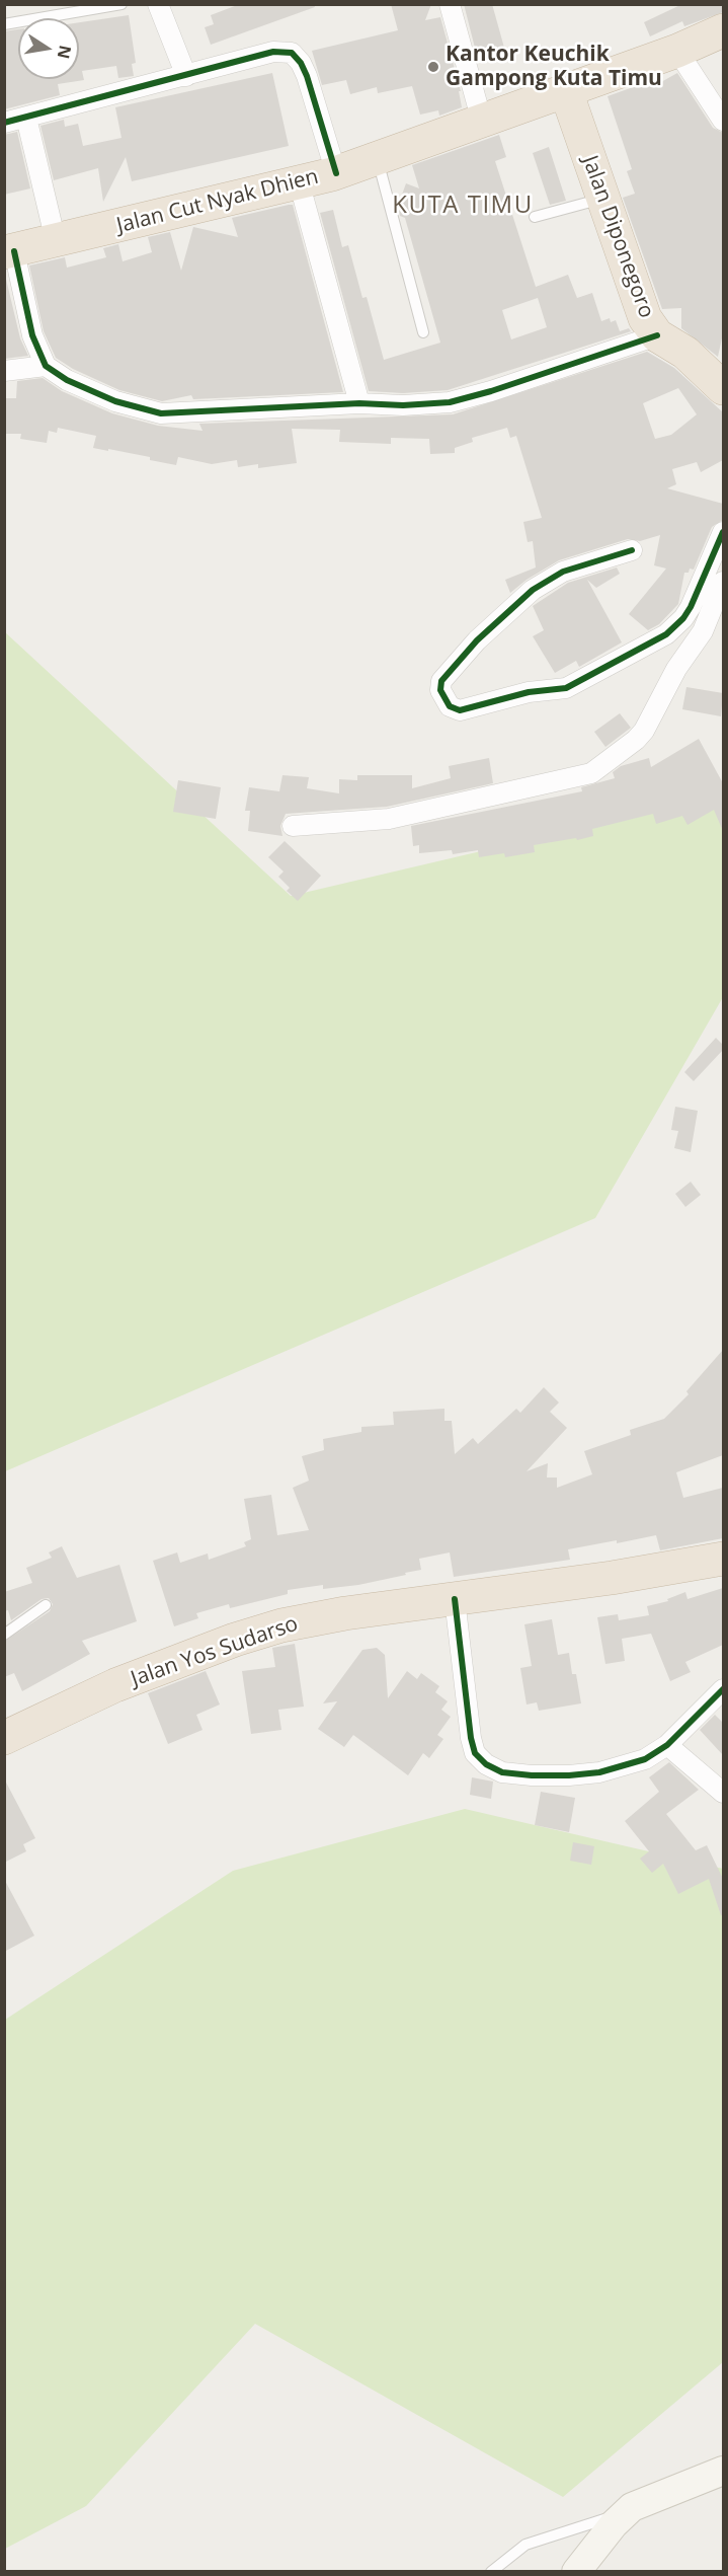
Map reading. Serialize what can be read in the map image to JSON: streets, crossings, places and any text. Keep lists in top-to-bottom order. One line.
{"streets":{"highway":["Jalan Cut Nyak Dhien","Jalan Diponegoro","Jalan Yos Sudarso"]},"crossings":[["Jalan Cut Nyak Dhien","Jalan Diponegoro"]],"districts":["KUTA TIMU"],"places":["Kantor Keuchik Gampong Kuta Timu"],"north":"right"}
